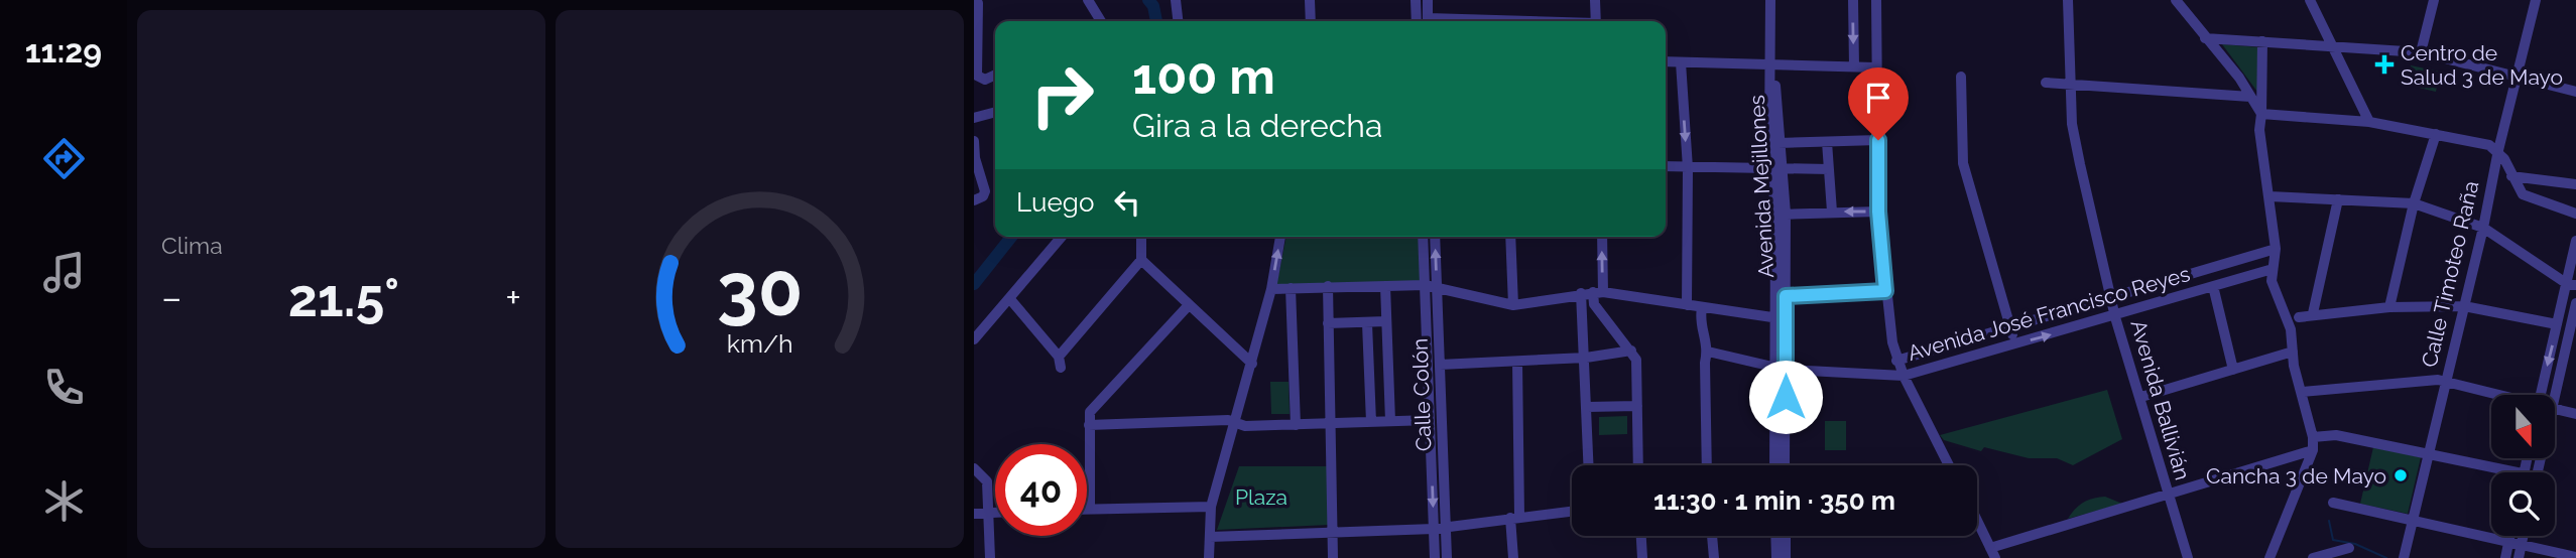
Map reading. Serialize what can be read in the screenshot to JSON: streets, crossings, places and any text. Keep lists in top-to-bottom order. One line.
{"streets":{"street":["Avenida Mejillones","Calle Timoteo Raña","Avenida José Francisco Reyes","Calle Colón","Avenida Ballivián"]},"crossings":[["Avenida Mejillones","Avenida José Francisco Reyes"],["Avenida José Francisco Reyes","Avenida Ballivián"]],"parks":["Plaza"],"places":{"health":["Centro de Salud 3 de Mayo"],"other":["Cancha 3 de Mayo"]},"north":"bottom","page":{"tabs":"11:29","tile":"Clima","turn":["100 m","Gira a la derecha"],"then":"Luego","heat":["−","21.5°","+"],"limit":"40","trip":"11:30 · 1 min · 350 m","gauge":["30","km/h"]}}
